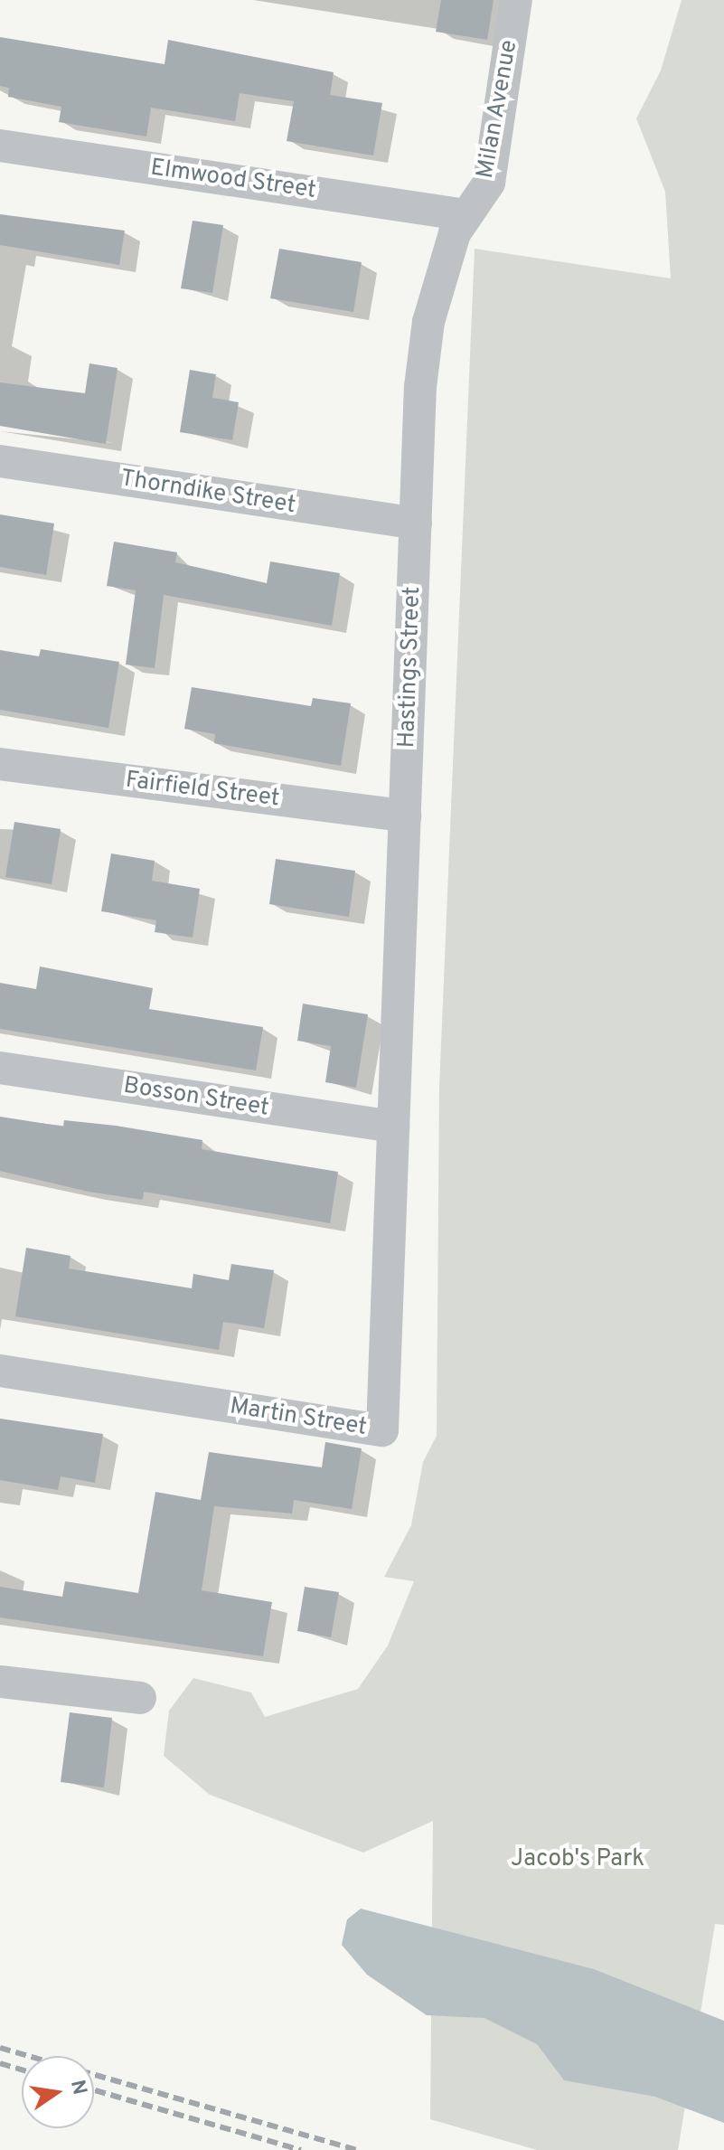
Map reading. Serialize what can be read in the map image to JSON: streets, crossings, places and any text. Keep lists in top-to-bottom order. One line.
{"streets":{"street":["Milan Avenue","Elmwood Street","Thorndike Street","Hastings Street","Fairfield Street","Bosson Street","Martin Street"]},"crossings":[["Milan Avenue","Elmwood Street"],["Milan Avenue","Hastings Street"],["Elmwood Street","Hastings Street"],["Thorndike Street","Hastings Street"],["Hastings Street","Fairfield Street"],["Hastings Street","Bosson Street"],["Hastings Street","Martin Street"],["Bosson Street","Martin Street"]],"parks":["Jacob's Park"],"north":"right"}
